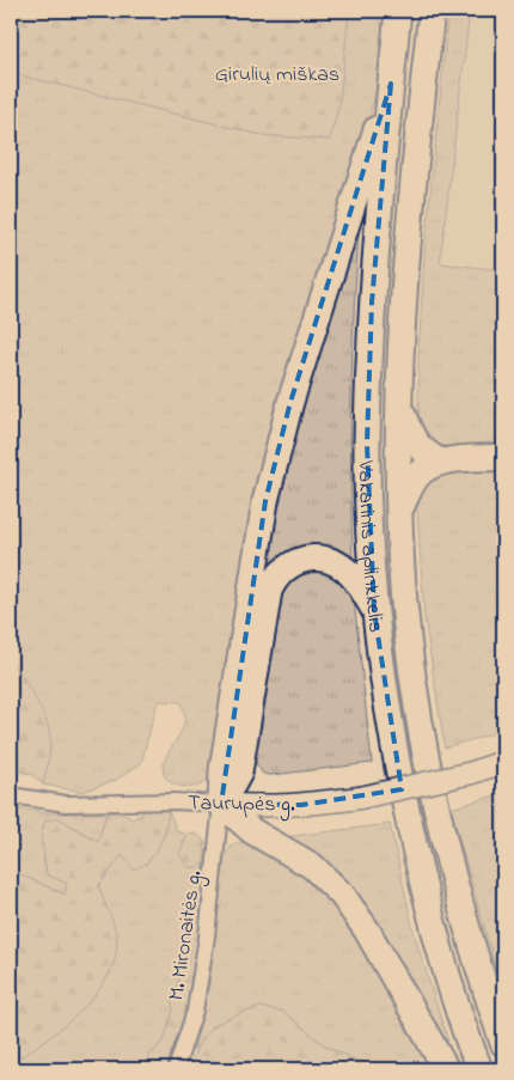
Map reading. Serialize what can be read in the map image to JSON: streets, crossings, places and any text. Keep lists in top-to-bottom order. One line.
{"streets":{"highway":["Vakarinis aplinkkelis"],"main road":["Taurupės g."],"street":["M. Mironaitės g."]},"crossings":[["Taurupės g.","M. Mironaitės g."]],"parks":["Girulių miškas"]}
